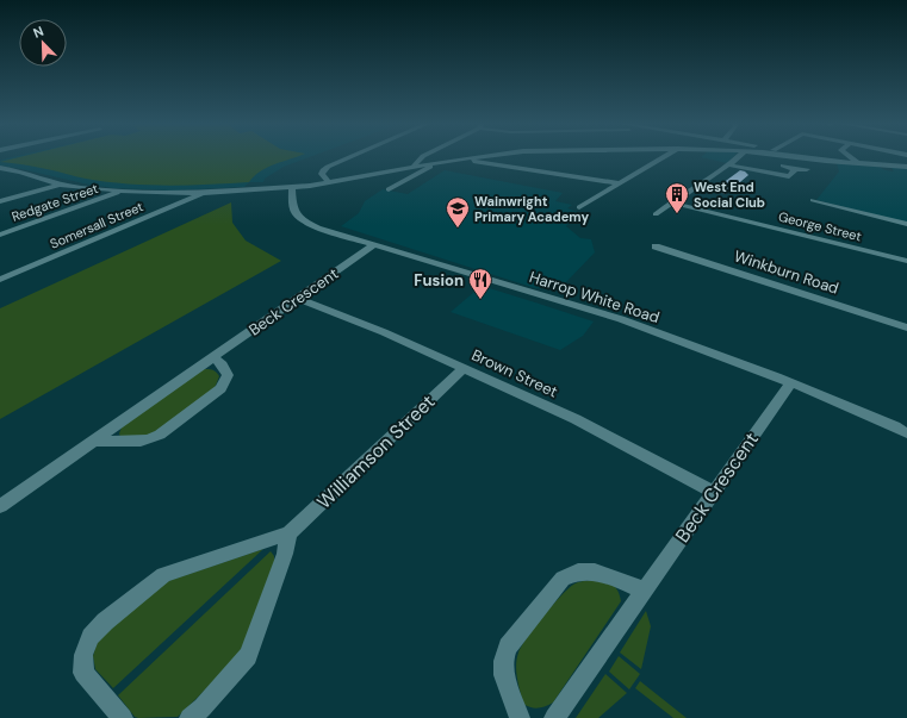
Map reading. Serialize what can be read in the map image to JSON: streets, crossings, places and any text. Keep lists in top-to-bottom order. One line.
{"streets":{"street":["Redgate Street","Somersall Street","George Street","Winkburn Road","Harrop White Road","Beck Crescent","Brown Street","Williamson Street"]},"crossings":[["Harrop White Road","Beck Crescent"],["Beck Crescent","Brown Street"],["Brown Street","Williamson Street"]],"places":{"building":["West End Social Club"],"school or university":["Wainwright Primary Academy"],"restaurant":["Fusion"]},"north":"top left"}
